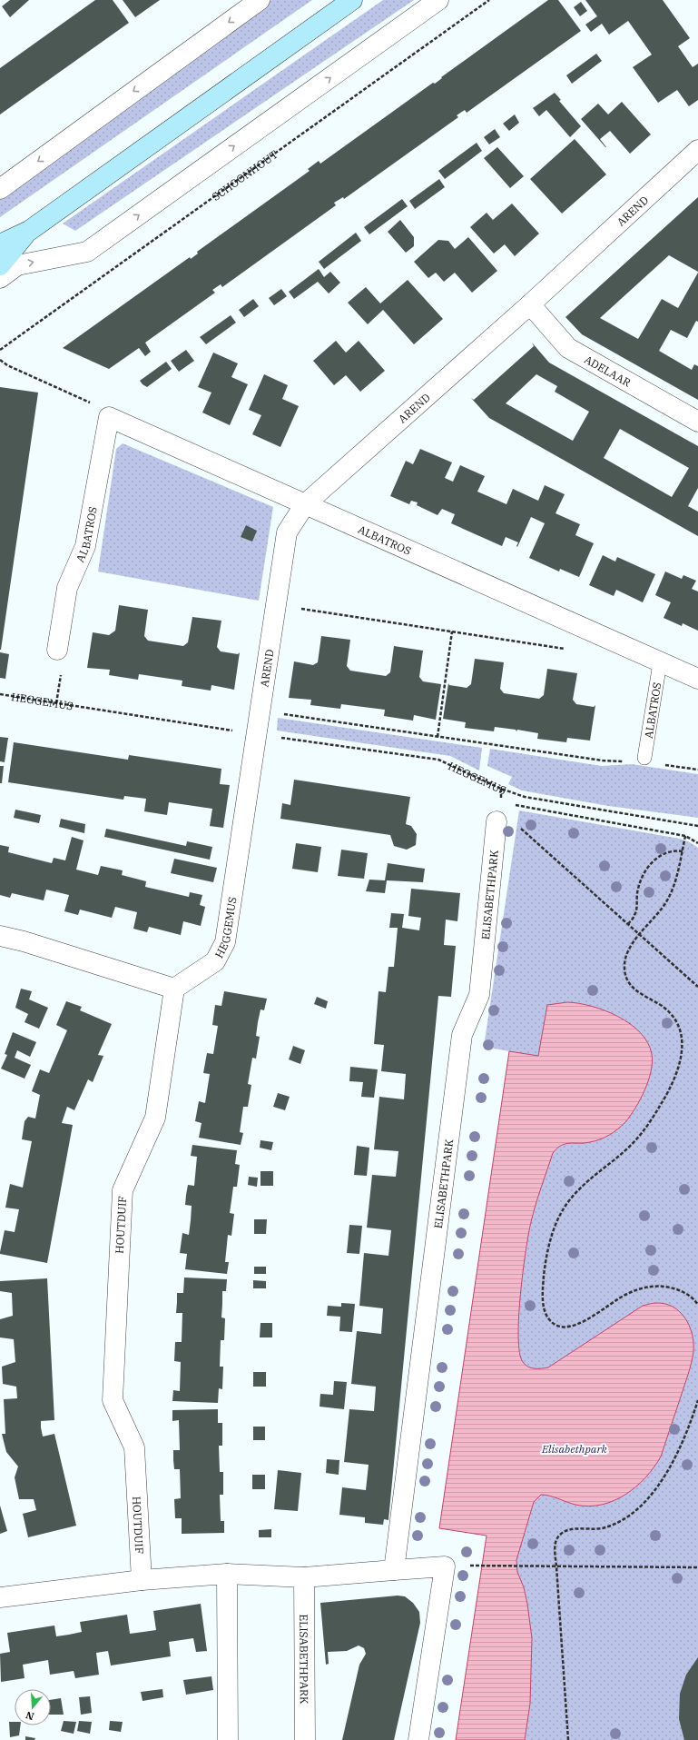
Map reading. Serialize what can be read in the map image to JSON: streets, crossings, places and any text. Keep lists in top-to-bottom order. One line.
{"streets":{"street":["AREND","ADELAAR","ALBATROS","HEGGEMUS","ELISABETHPARK","HOUTDUIF"],"path":["SCHOONHOUT"]},"crossings":[["AREND","ADELAAR"],["AREND","ALBATROS"],["AREND","HEGGEMUS"],["HEGGEMUS","HOUTDUIF"]],"parks":["Elisabethpark"],"north":"bottom"}
